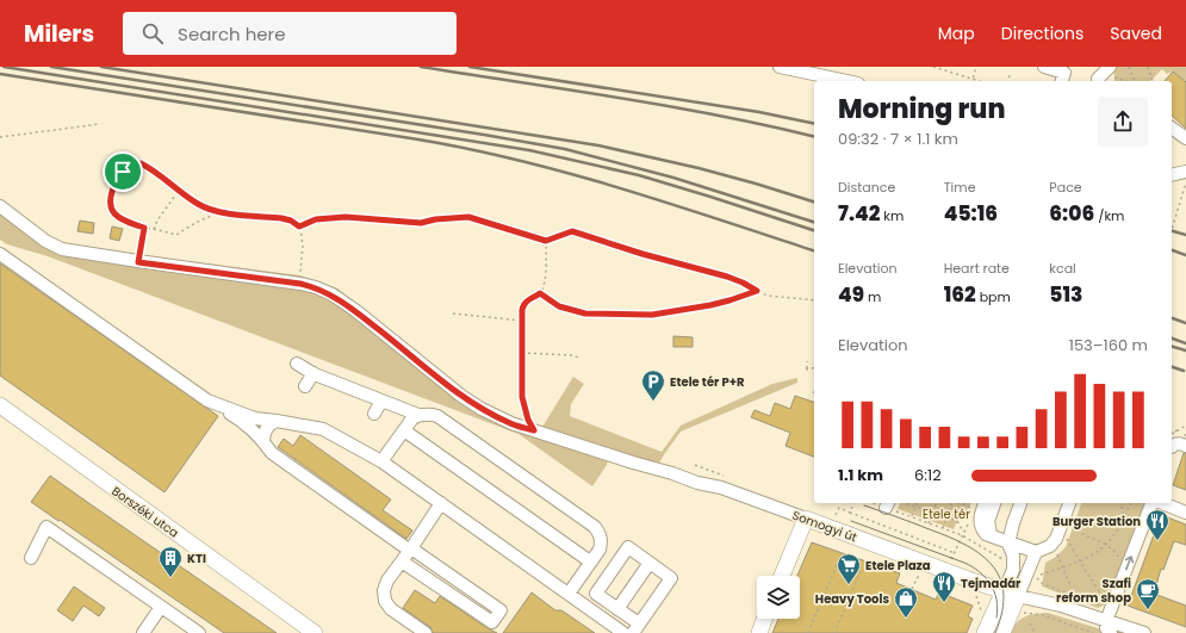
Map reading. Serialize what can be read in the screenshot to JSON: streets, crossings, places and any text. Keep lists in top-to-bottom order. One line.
{"streets":{"main road":["Borszéki utca","Somogyi út"]},"parks":["Etele tér"],"places":{"parking":["Etele tér P+R"],"restaurant":["Burger Station","Tejmadár"],"building":["KTI"],"supermarket":["Etele Plaza"],"cafe":["Szafi reform shop"],"shop":["Heavy Tools"]},"page":{"header":"Milers","search":"Search here","nav":["Map","Directions","Saved"],"heading":["Morning run","09:32 · 7 × 1.1 km"],"stats":[["Distance","7.42 km"],["Time","45:16"],["Pace","6:06 /km"],["Elevation","49 m"],["Heart rate","162 bpm"],["kcal","513"]],"chart":["Elevation","153–160 m"],"list":[{"name":"1.1 km","note":"6:12"}]}}
